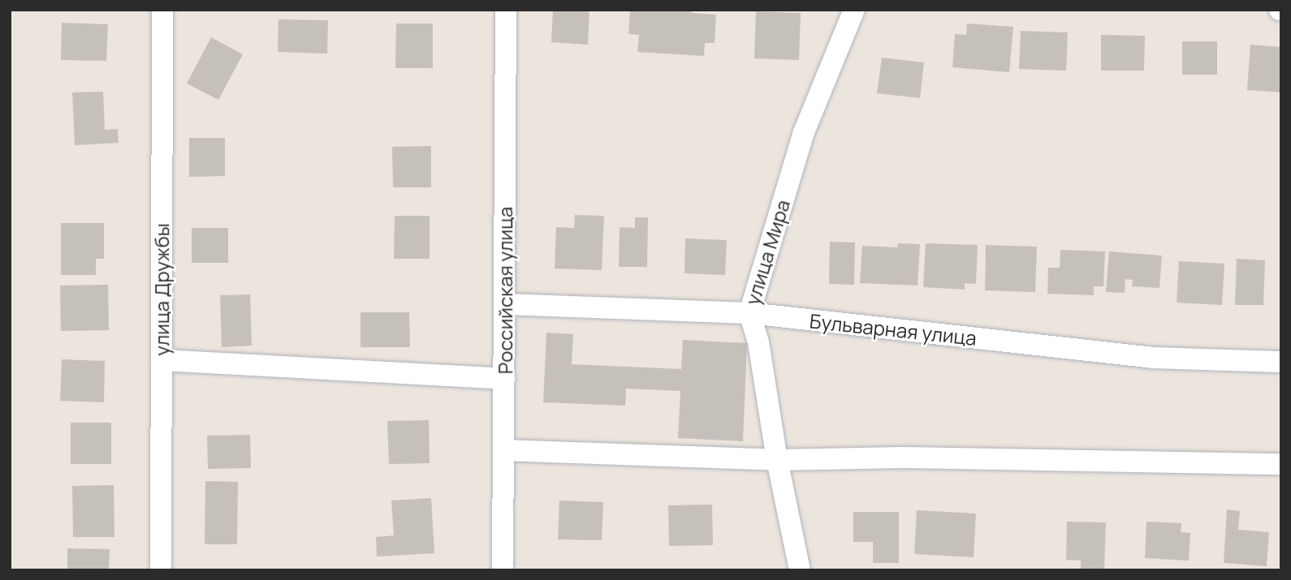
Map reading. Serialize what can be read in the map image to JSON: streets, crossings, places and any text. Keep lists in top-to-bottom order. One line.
{"streets":{"street":["улица Мира","улица Дружбы","Российская улица","Бульварная улица"]},"crossings":[["улица Мира","Бульварная улица"],["Российская улица","Бульварная улица"]]}
